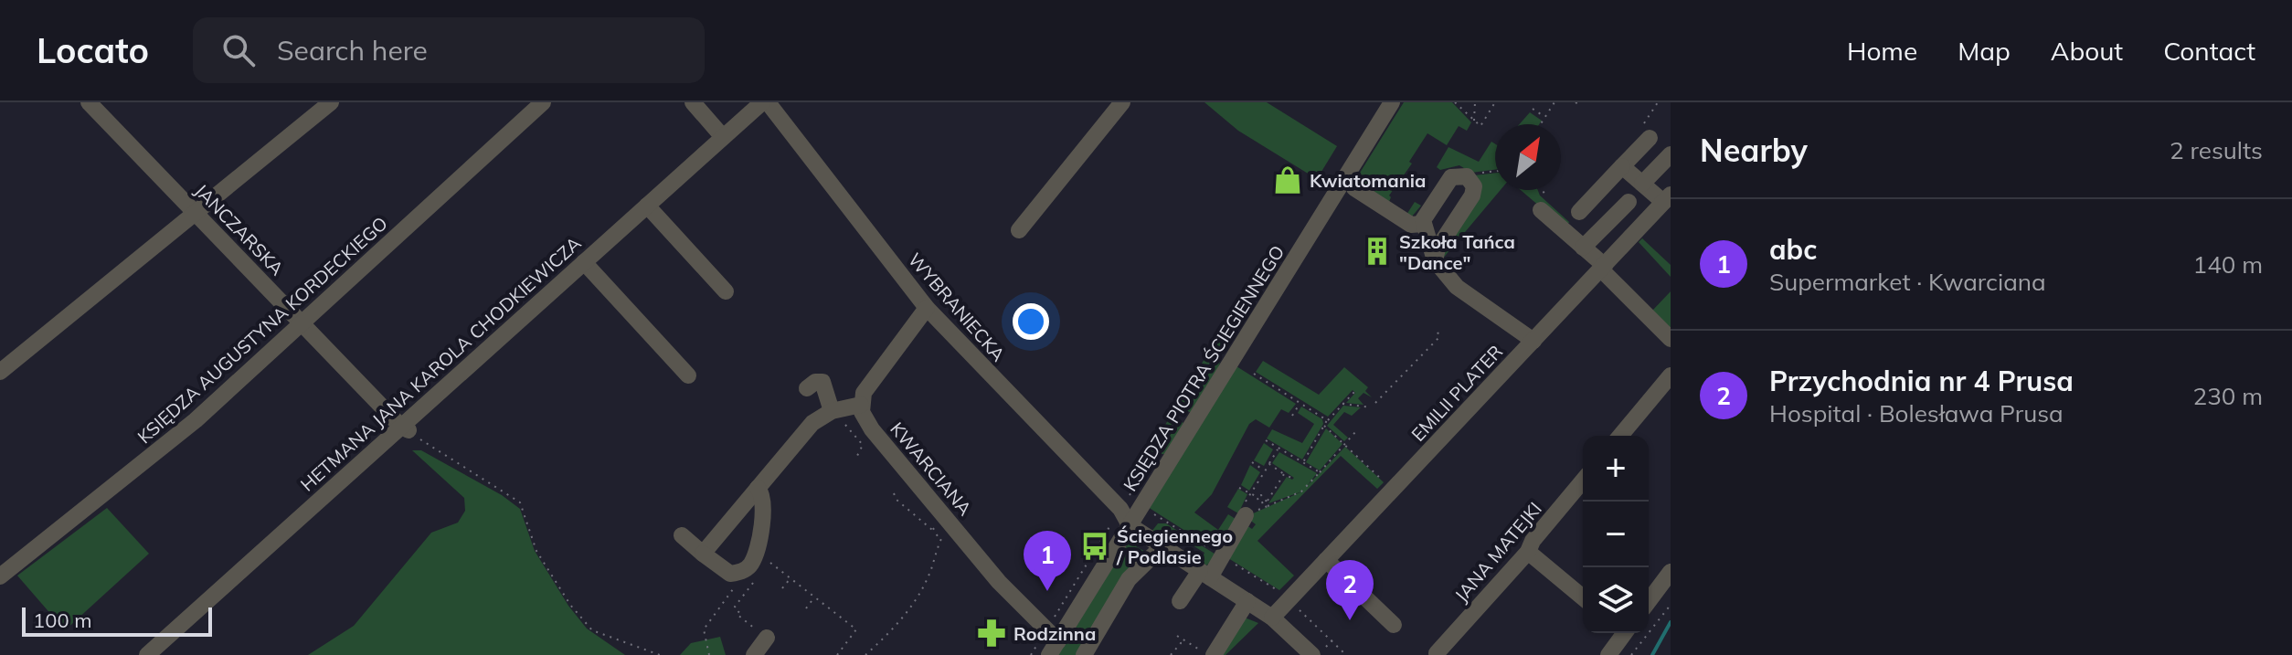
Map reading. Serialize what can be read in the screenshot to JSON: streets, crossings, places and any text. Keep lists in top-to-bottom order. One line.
{"streets":{"street":["JANCZARSKA","WYBRANIECKA","KSIĘDZA AUGUSTYNA KORDECKIEGO","HETMANA JANA KAROLA CHODKIEWICZA","KSIĘDZA PIOTRA ŚCIEGIENNEGO","EMILII PLATER","KWARCIANA","JANA MATEJKI"]},"crossings":[["JANCZARSKA","KSIĘDZA AUGUSTYNA KORDECKIEGO"],["JANCZARSKA","HETMANA JANA KAROLA CHODKIEWICZA"],["WYBRANIECKA","KSIĘDZA PIOTRA ŚCIEGIENNEGO"],["KSIĘDZA PIOTRA ŚCIEGIENNEGO","KWARCIANA"]],"places":{"shop":["Kwiatomania"],"building":["Szkoła Tańca \"Dance\""],"bus stop":["Ściegiennego / Podlasie"],"pharmacy":["Rodzinna"]},"scale_bar":"100 m","north":"top right","page":{"header":"Locato","search":"Search here","nav":["Home","Map","About","Contact"],"heading":["Nearby","2 results"],"list":[{"mark":"1","name":"abc","note":"Supermarket · Kwarciana","value":"140 m"},{"mark":"2","name":"Przychodnia nr 4 Prusa","note":"Hospital · Bolesława Prusa","value":"230 m"}],"map_buttons":["+","−"],"pins":["1","2"],"scale":"100 m"}}
